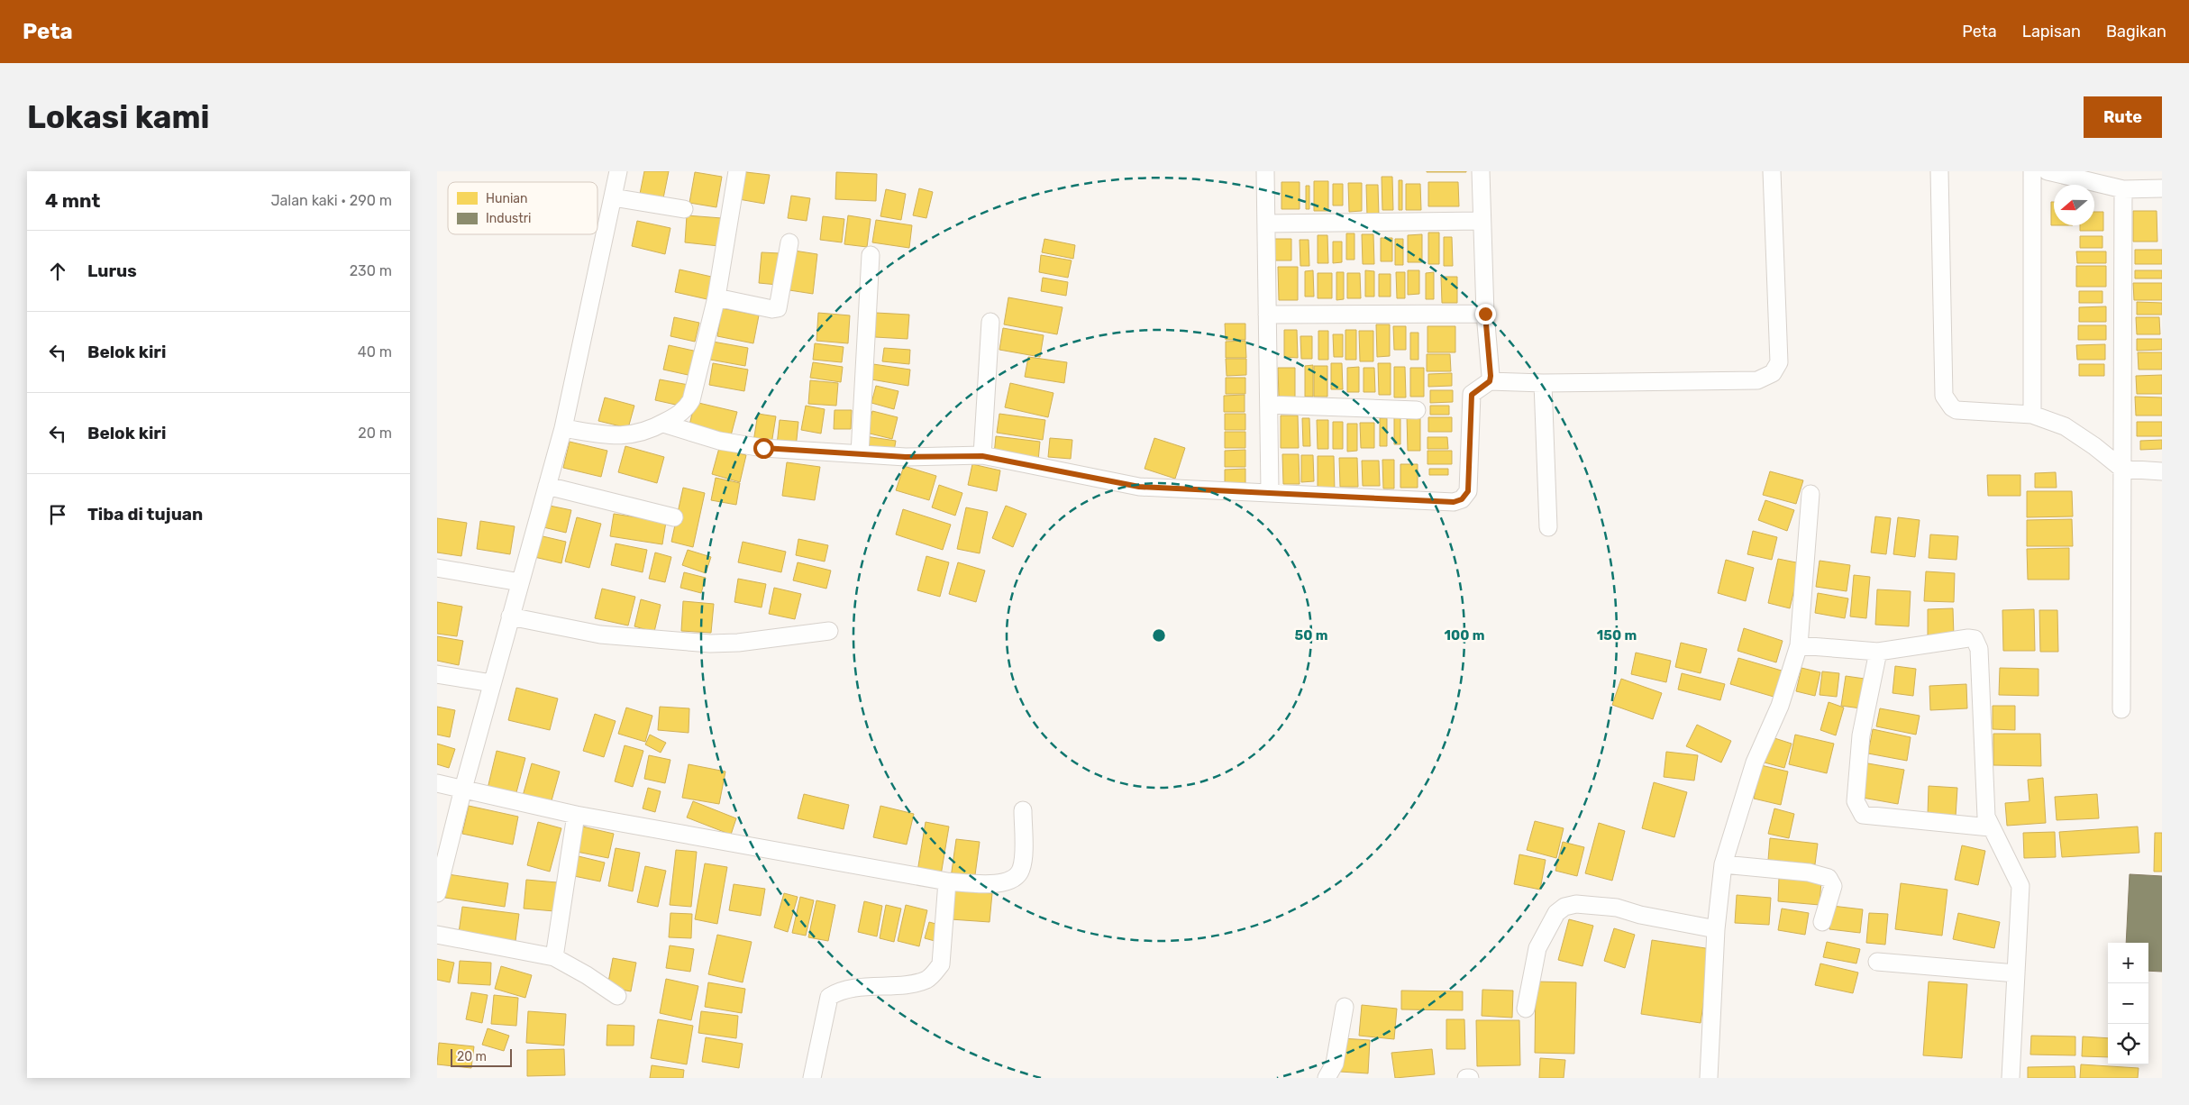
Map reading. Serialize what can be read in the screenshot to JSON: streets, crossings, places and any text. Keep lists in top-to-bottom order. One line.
{"legend":["Hunian","Industri"],"scale_bar":"20 m","north":"left","page":{"header":"Peta","nav":["Peta","Lapisan","Bagikan"],"buttons":"Rute","title":"Lokasi kami","heading":["4 mnt","Jalan kaki · 290 m"],"list":[["Lurus","230 m"],["Belok kiri","40 m"],["Belok kiri","20 m"],"Tiba di tujuan"],"map_buttons":["+","−"],"scale":"20 m"},"rings":["50 m","100 m","150 m"]}
